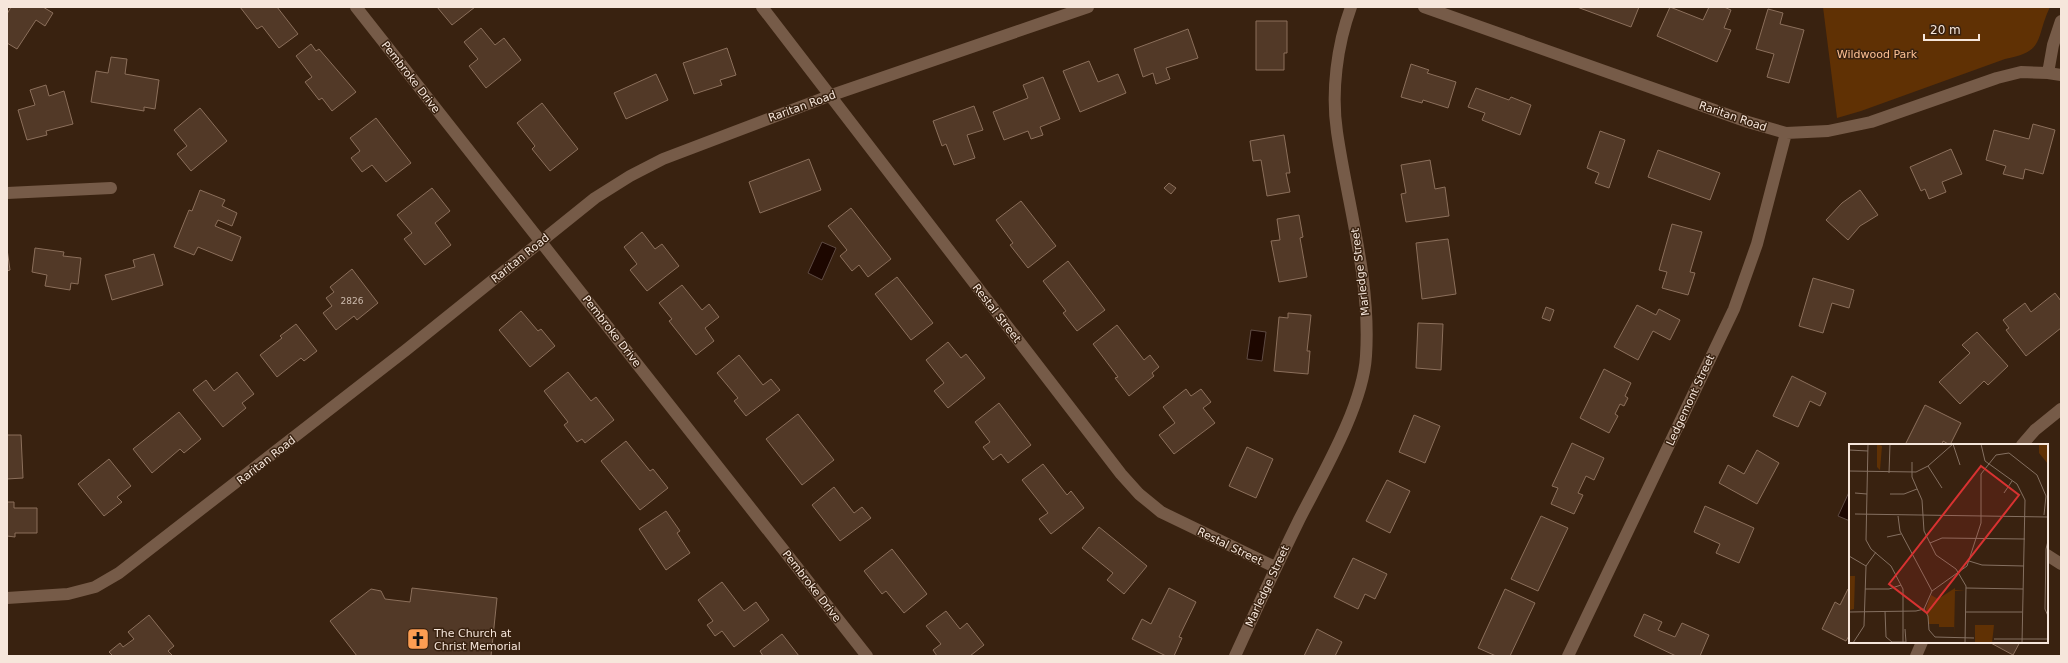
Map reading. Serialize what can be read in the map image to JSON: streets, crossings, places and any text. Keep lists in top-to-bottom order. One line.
{"streets":{"street":["Pembroke Drive","Raritan Road","Marledge Street","Restal Street","Ledgemont Street"]},"crossings":[["Pembroke Drive","Raritan Road"],["Raritan Road","Restal Street"],["Raritan Road","Ledgemont Street"],["Marledge Street","Restal Street"]],"parks":["Wildwood Park"],"places":{"church":["The Church at Christ Memorial"]},"house_numbers":["2826"],"scale_bar":"20 m"}
